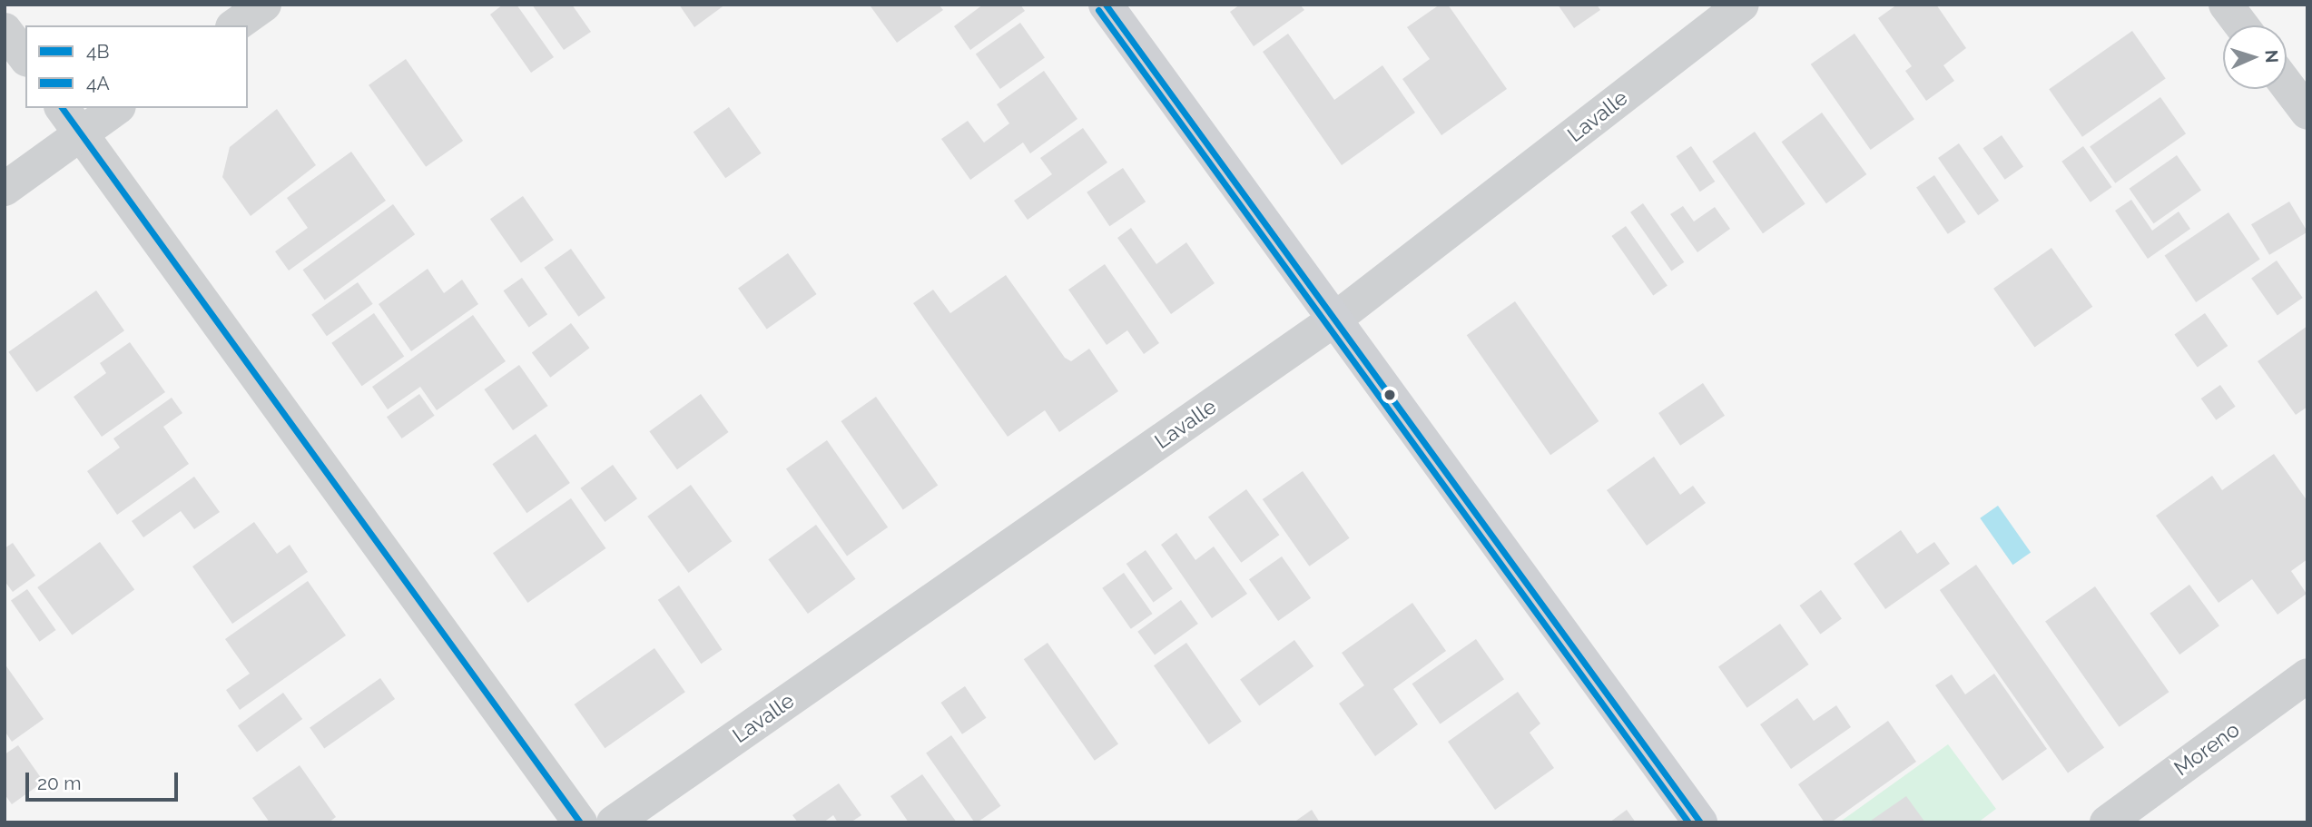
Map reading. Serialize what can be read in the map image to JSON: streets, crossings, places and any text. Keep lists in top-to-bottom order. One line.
{"streets":{"street":["Lavalle","Moreno"]},"lines":["transit line 4B","transit line 4A"],"legend":["4B","4A"],"scale_bar":"20 m","north":"right"}
